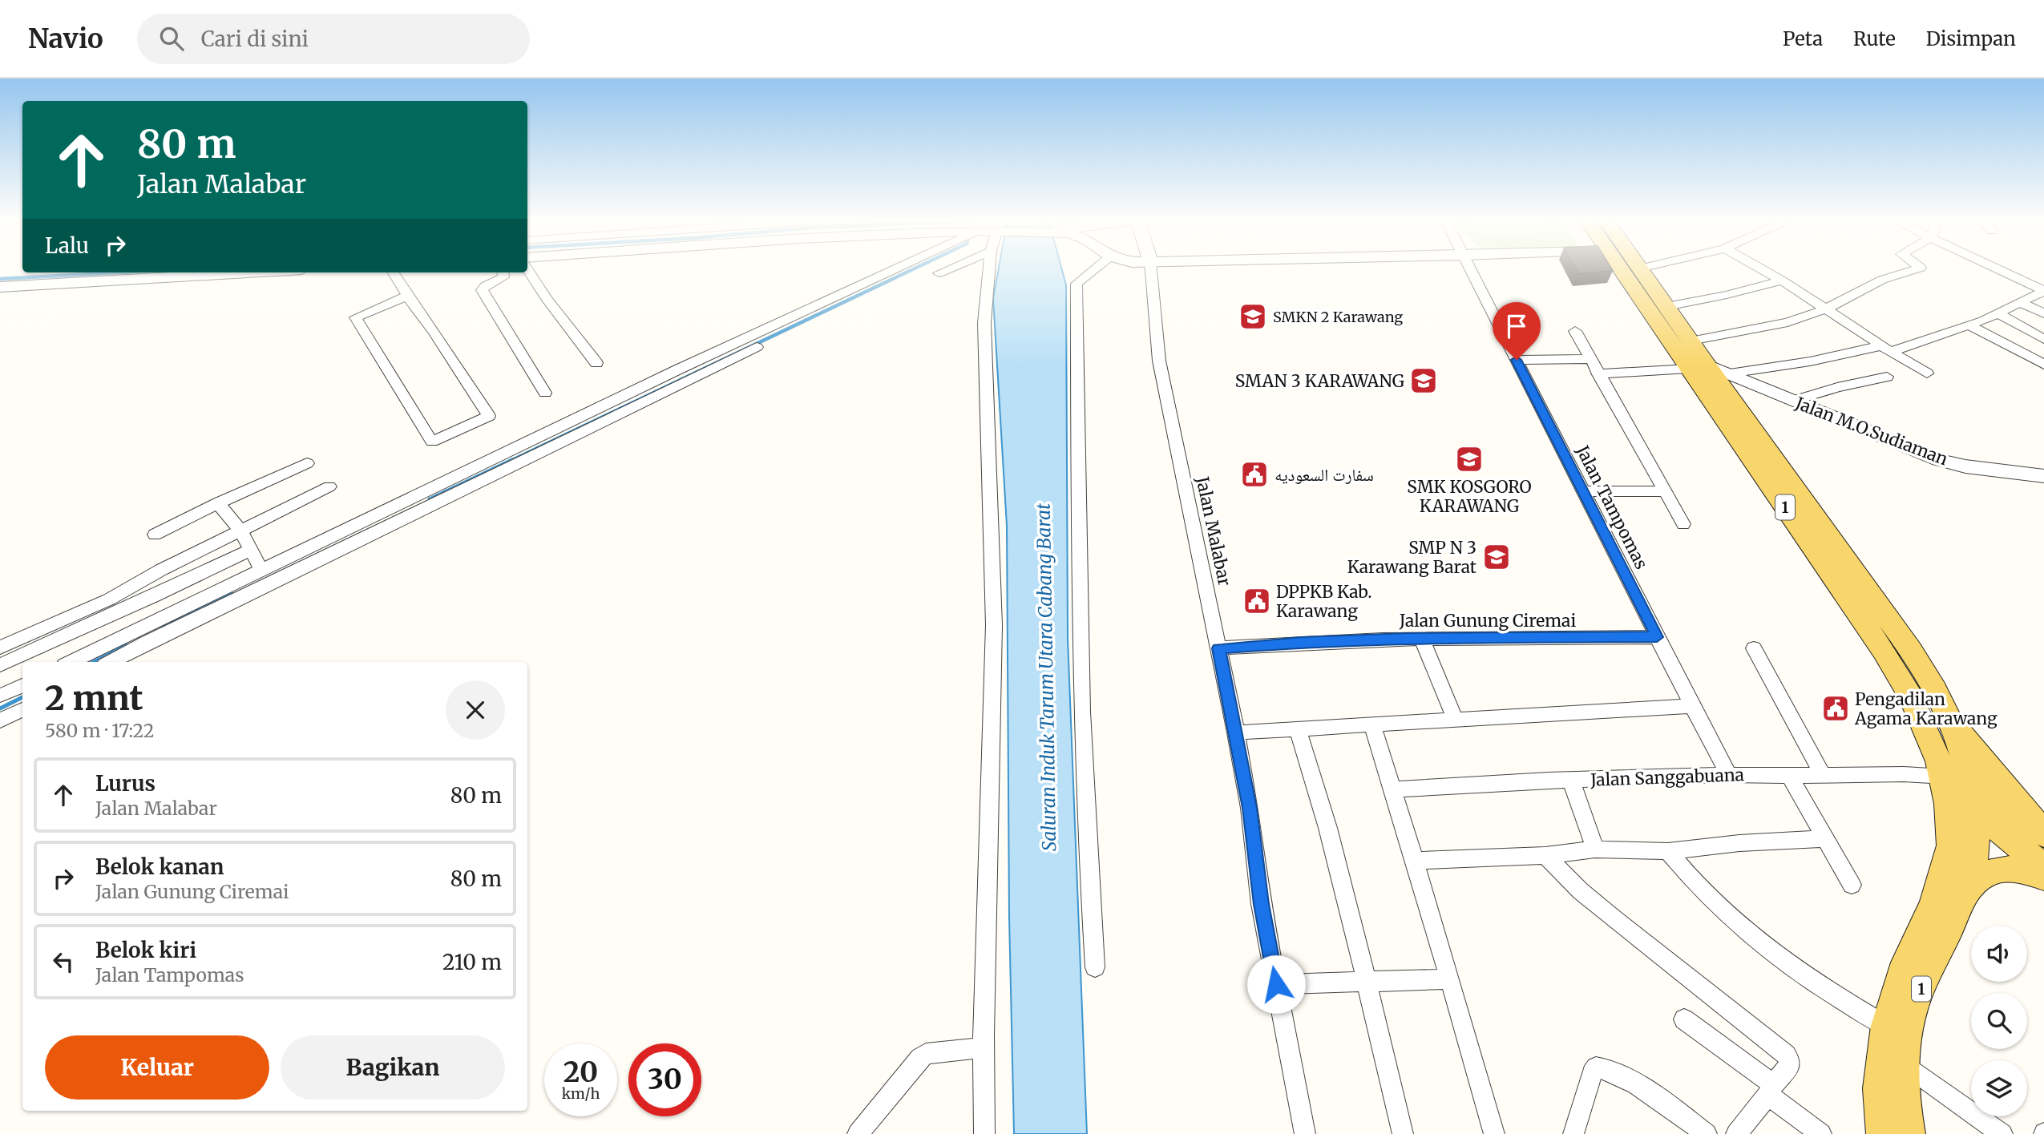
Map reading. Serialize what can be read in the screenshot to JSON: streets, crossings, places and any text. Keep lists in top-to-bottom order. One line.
{"streets":{"main road":["1"],"street":["Jalan M.O.Sudiaman","Jalan Tampomas","Jalan Malabar","Jalan Gunung Ciremai","Jalan Sanggabuana"]},"crossings":[["Jalan M.O.Sudiaman","1"],["Jalan Tampomas","Jalan Gunung Ciremai"],["Jalan Tampomas","Jalan Sanggabuana"],["1","Jalan Sanggabuana"],["Jalan Malabar","Jalan Gunung Ciremai"]],"water":["Saluran Induk Tarum Utara Cabang Barat"],"places":{"school or university":["SMKN 2 Karawang","SMAN 3 KARAWANG","SMK KOSGORO KARAWANG","SMP N 3 Karawang Barat"],"public building":["سفارت السعوديه","DPPKB Kab. Karawang","Pengadilan Agama Karawang"]},"page":{"header":"Navio","search":"Cari di sini","nav":["Peta","Rute","Disimpan"],"turn":["80 m","Jalan Malabar"],"then":"Lalu","heading":["2 mnt","580 m · 17:22"],"list":[{"name":"Lurus","note":"Jalan Malabar","value":"80 m"},{"name":"Belok kanan","note":"Jalan Gunung Ciremai","value":"80 m"},{"name":"Belok kiri","note":"Jalan Tampomas","value":"210 m"}],"buttons":["Keluar","Bagikan"],"speed":"20 km/h","limit":"30"}}
